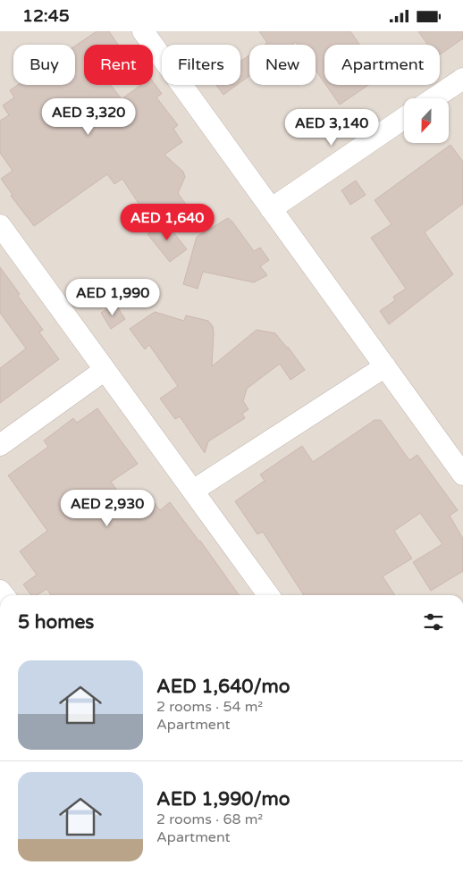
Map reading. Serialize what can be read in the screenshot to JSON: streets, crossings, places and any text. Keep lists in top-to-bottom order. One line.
{"north":"bottom","page":{"status":"12:45","chip":["Buy","Rent","Filters","New","Apartment"],"price":["AED 3,320","AED 3,140","AED 1,640","AED 1,990","AED 2,930"],"heading":"5 homes","list":[{"name":"AED 1,640/mo","note":"2 rooms · 54 m² · Apartment"},{"name":"AED 1,990/mo","note":"2 rooms · 68 m² · Apartment"}]}}
